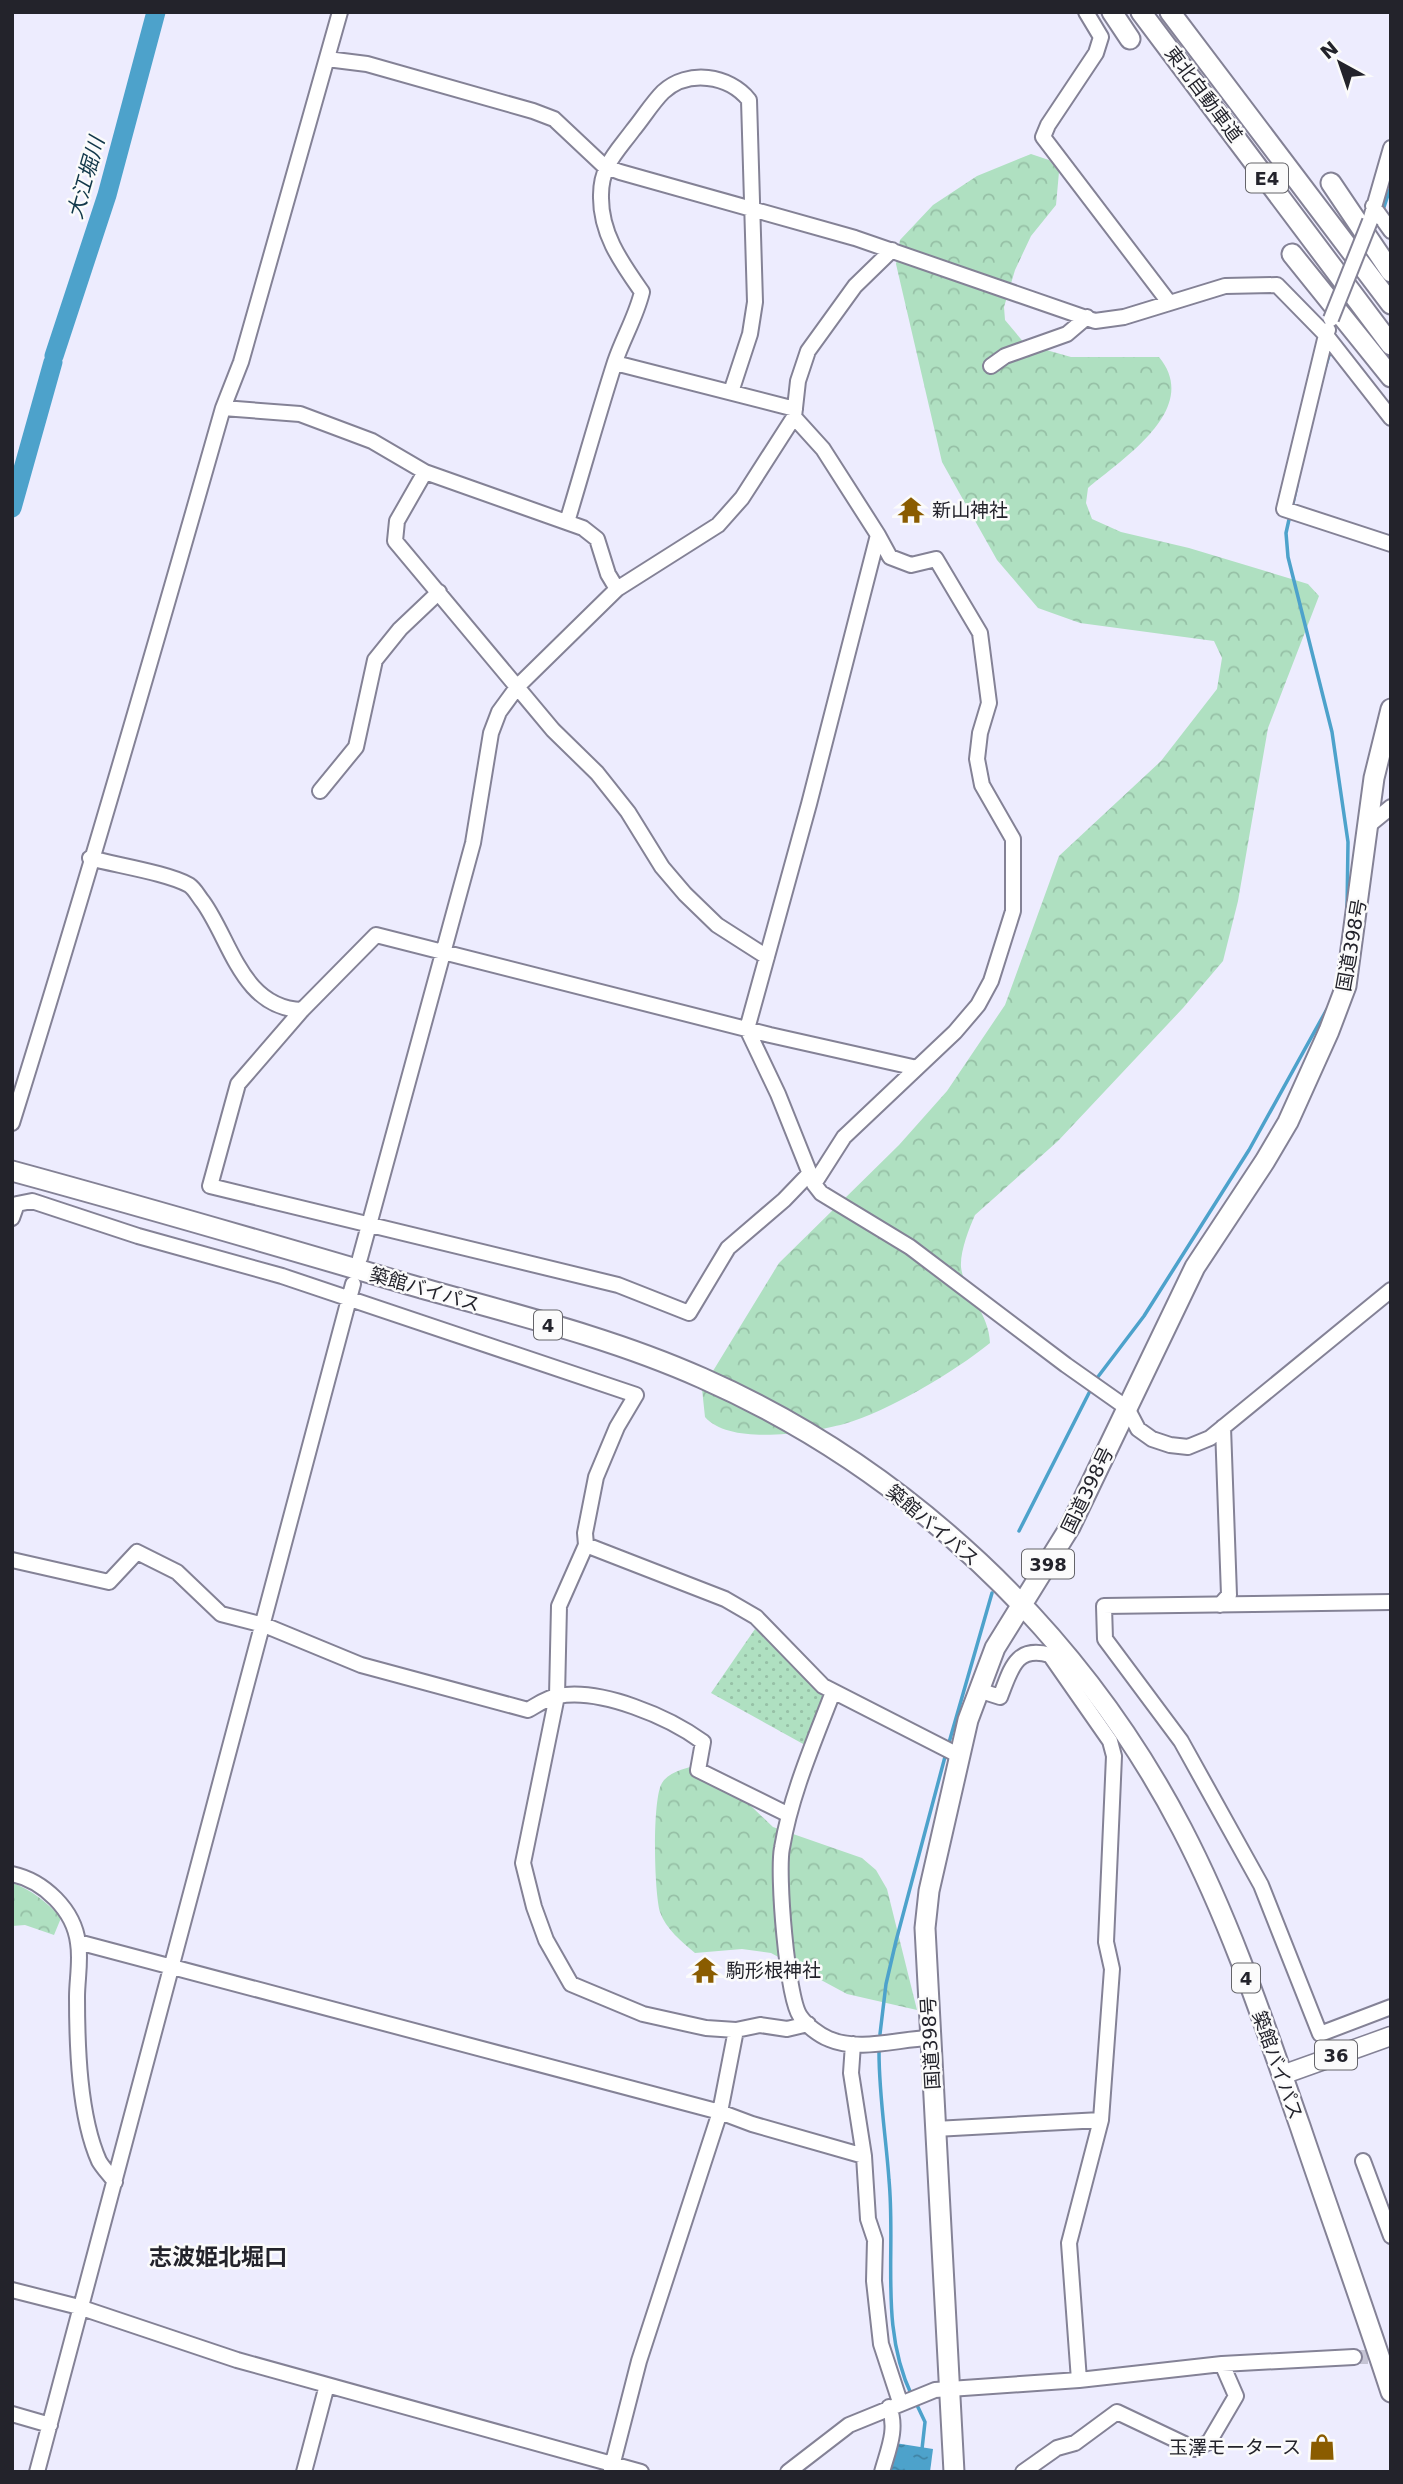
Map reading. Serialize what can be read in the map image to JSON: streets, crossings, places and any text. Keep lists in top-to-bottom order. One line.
{"streets":{"highway":["東北自動車道","E4","国道398号","築館バイパス","4","398"],"main road":["36"]},"crossings":[["国道398号","築館バイパス"],["築館バイパス","36"]],"districts":["志波姫北堀口"],"water":["大江堀川"],"places":{"temple":["新山神社","駒形根神社"],"shop":["玉澤モータース"]},"north":"top left"}
